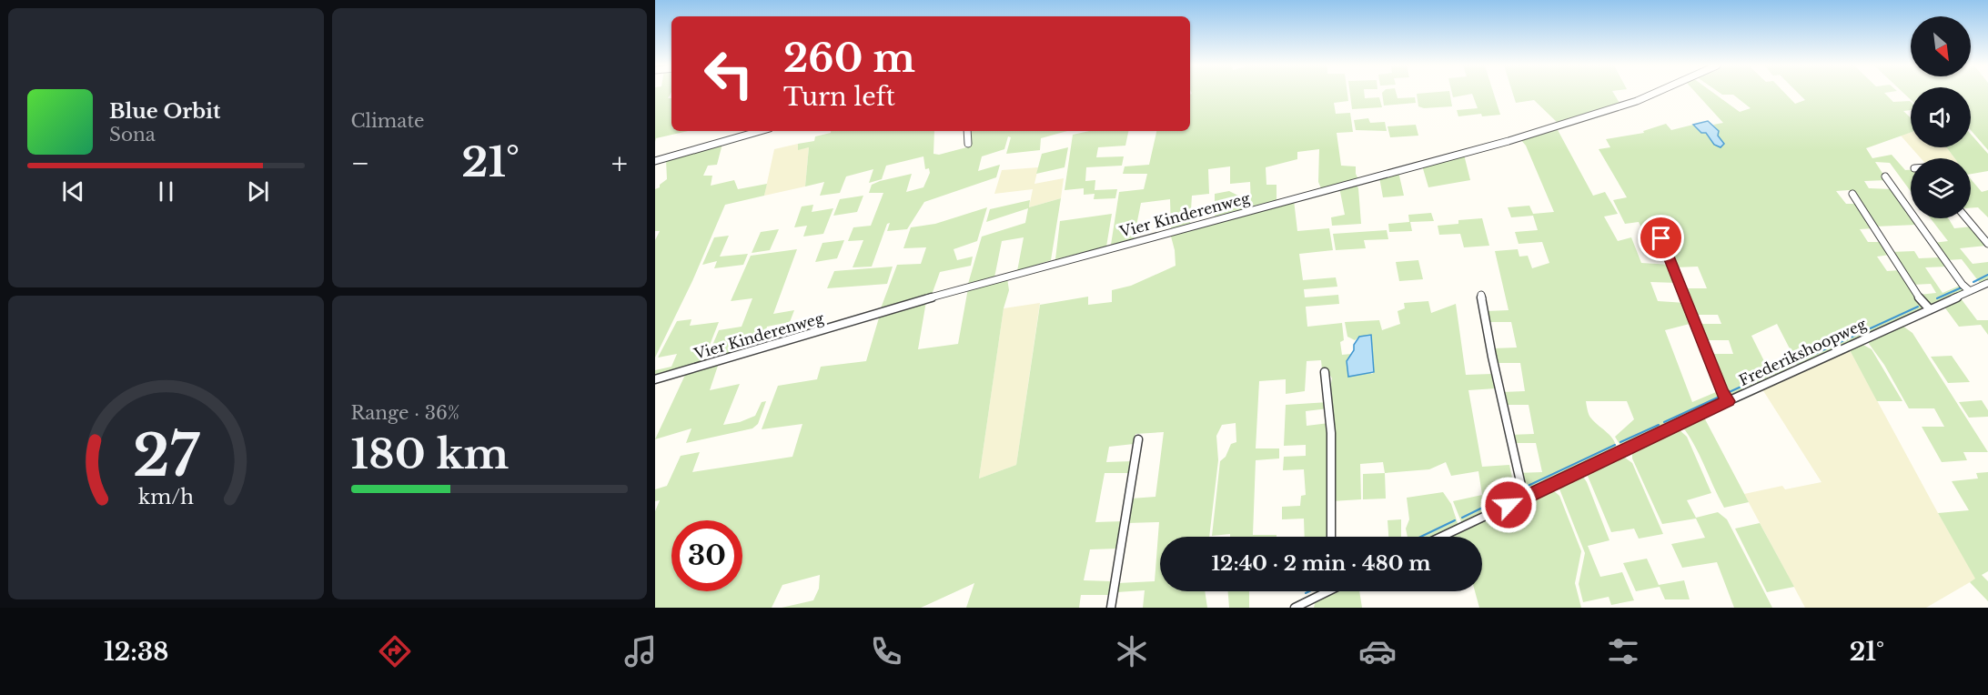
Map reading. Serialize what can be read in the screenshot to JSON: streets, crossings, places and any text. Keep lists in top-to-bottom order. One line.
{"streets":{"street":["Vier Kinderenweg","Frederikshoopweg"]},"north":"bottom right","page":{"tile":["Climate",["Range · 36%","180 km"]],"turn":["260 m","Turn left"],"song":["Blue Orbit","Sona"],"heat":["−","21°","+"],"limit":"30","trip":"12:40 · 2 min · 480 m","tabs":["12:38","21°"],"gauge":["27","km/h"]}}
